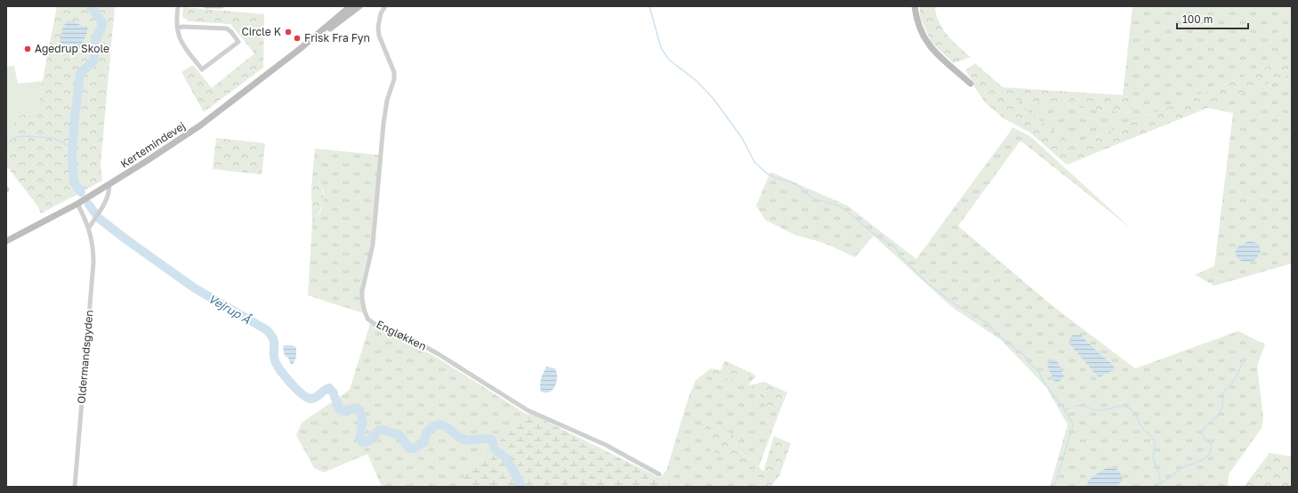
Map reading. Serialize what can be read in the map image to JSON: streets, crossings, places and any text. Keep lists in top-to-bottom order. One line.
{"streets":{"main road":["Kertemindevej"],"street":["Engløkken","Oldermandsgyden"]},"crossings":[["Kertemindevej","Oldermandsgyden"]],"water":["Vejrup Å"],"places":["Circle K","Frisk Fra Fyn","Agedrup Skole"],"scale_bar":"100 m"}
